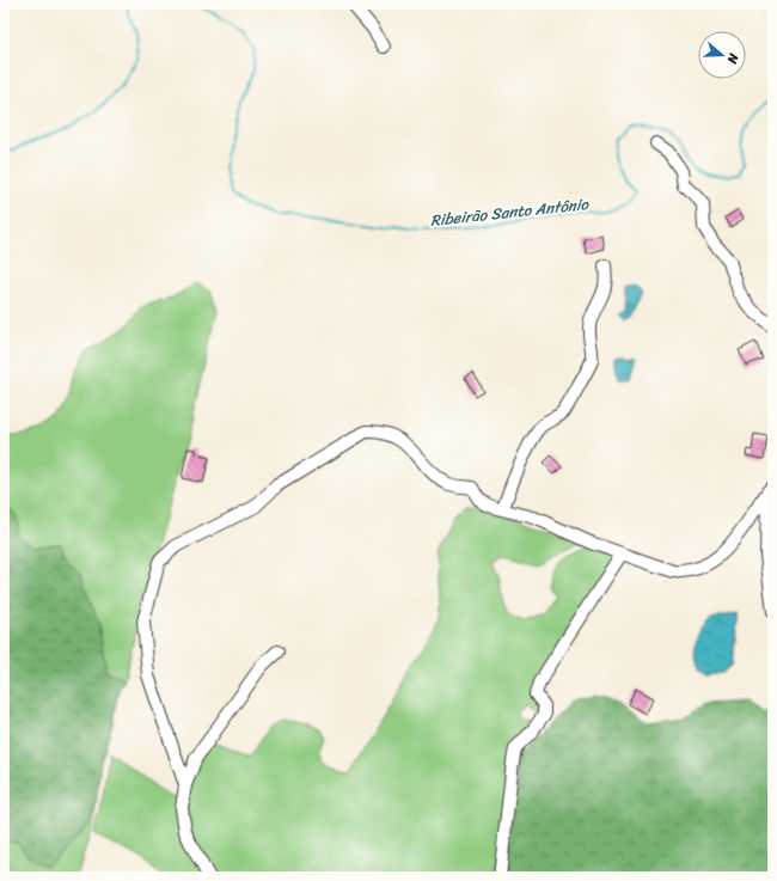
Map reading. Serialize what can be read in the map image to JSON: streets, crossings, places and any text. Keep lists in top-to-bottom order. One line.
{"water":["Ribeirão Santo Antônio"],"north":"right"}
